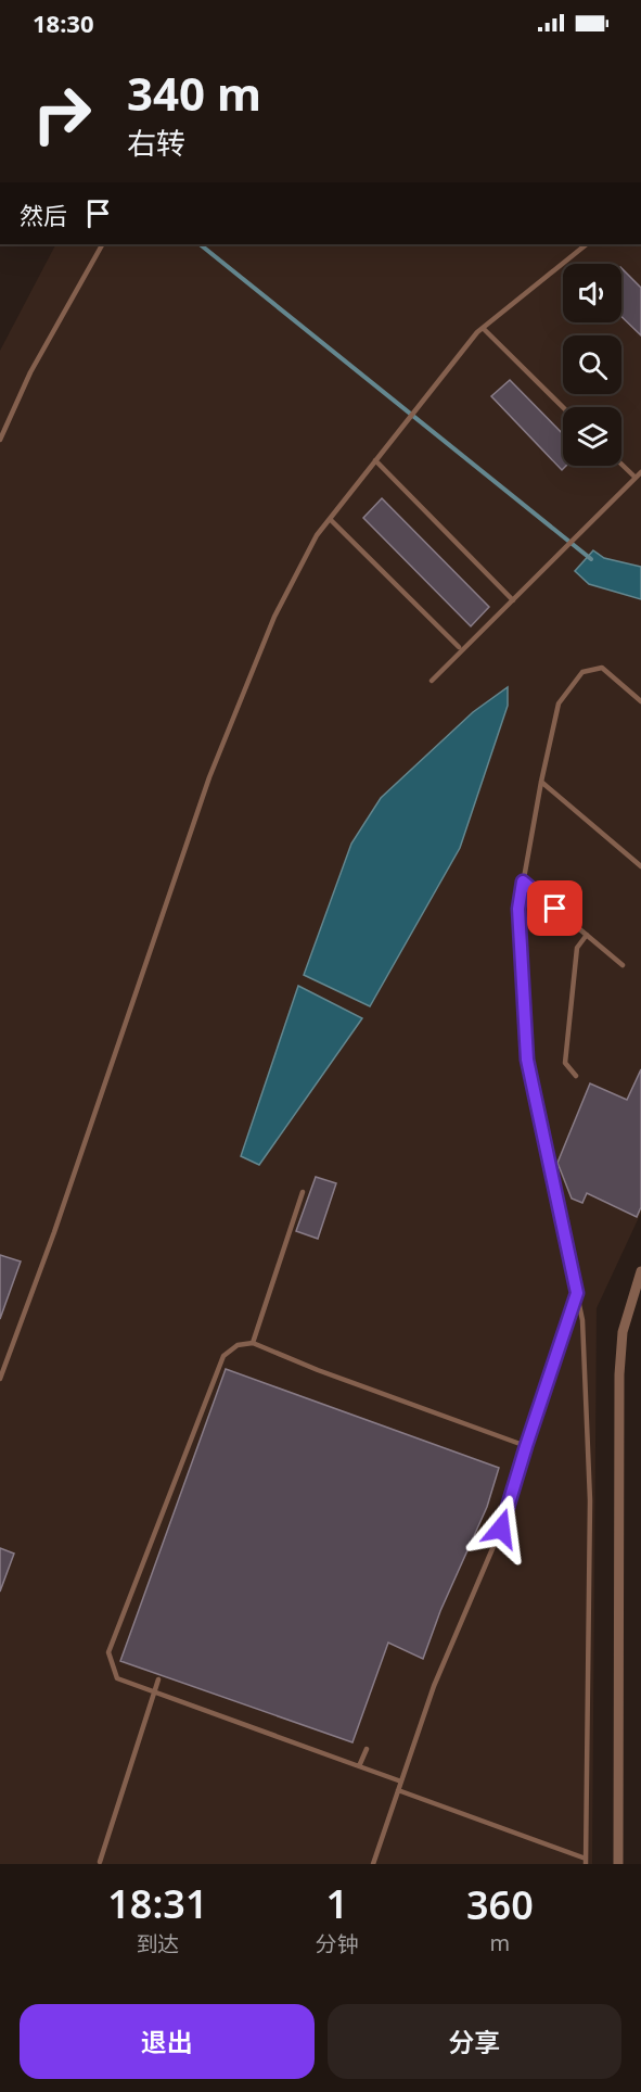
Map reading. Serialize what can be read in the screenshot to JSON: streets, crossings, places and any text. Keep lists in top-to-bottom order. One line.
{"page":{"status":"18:30","turn":["340 m","右转"],"then":"然后","eta":["18:31","到达","1","分钟","360","m"],"buttons":["退出","分享"]}}
